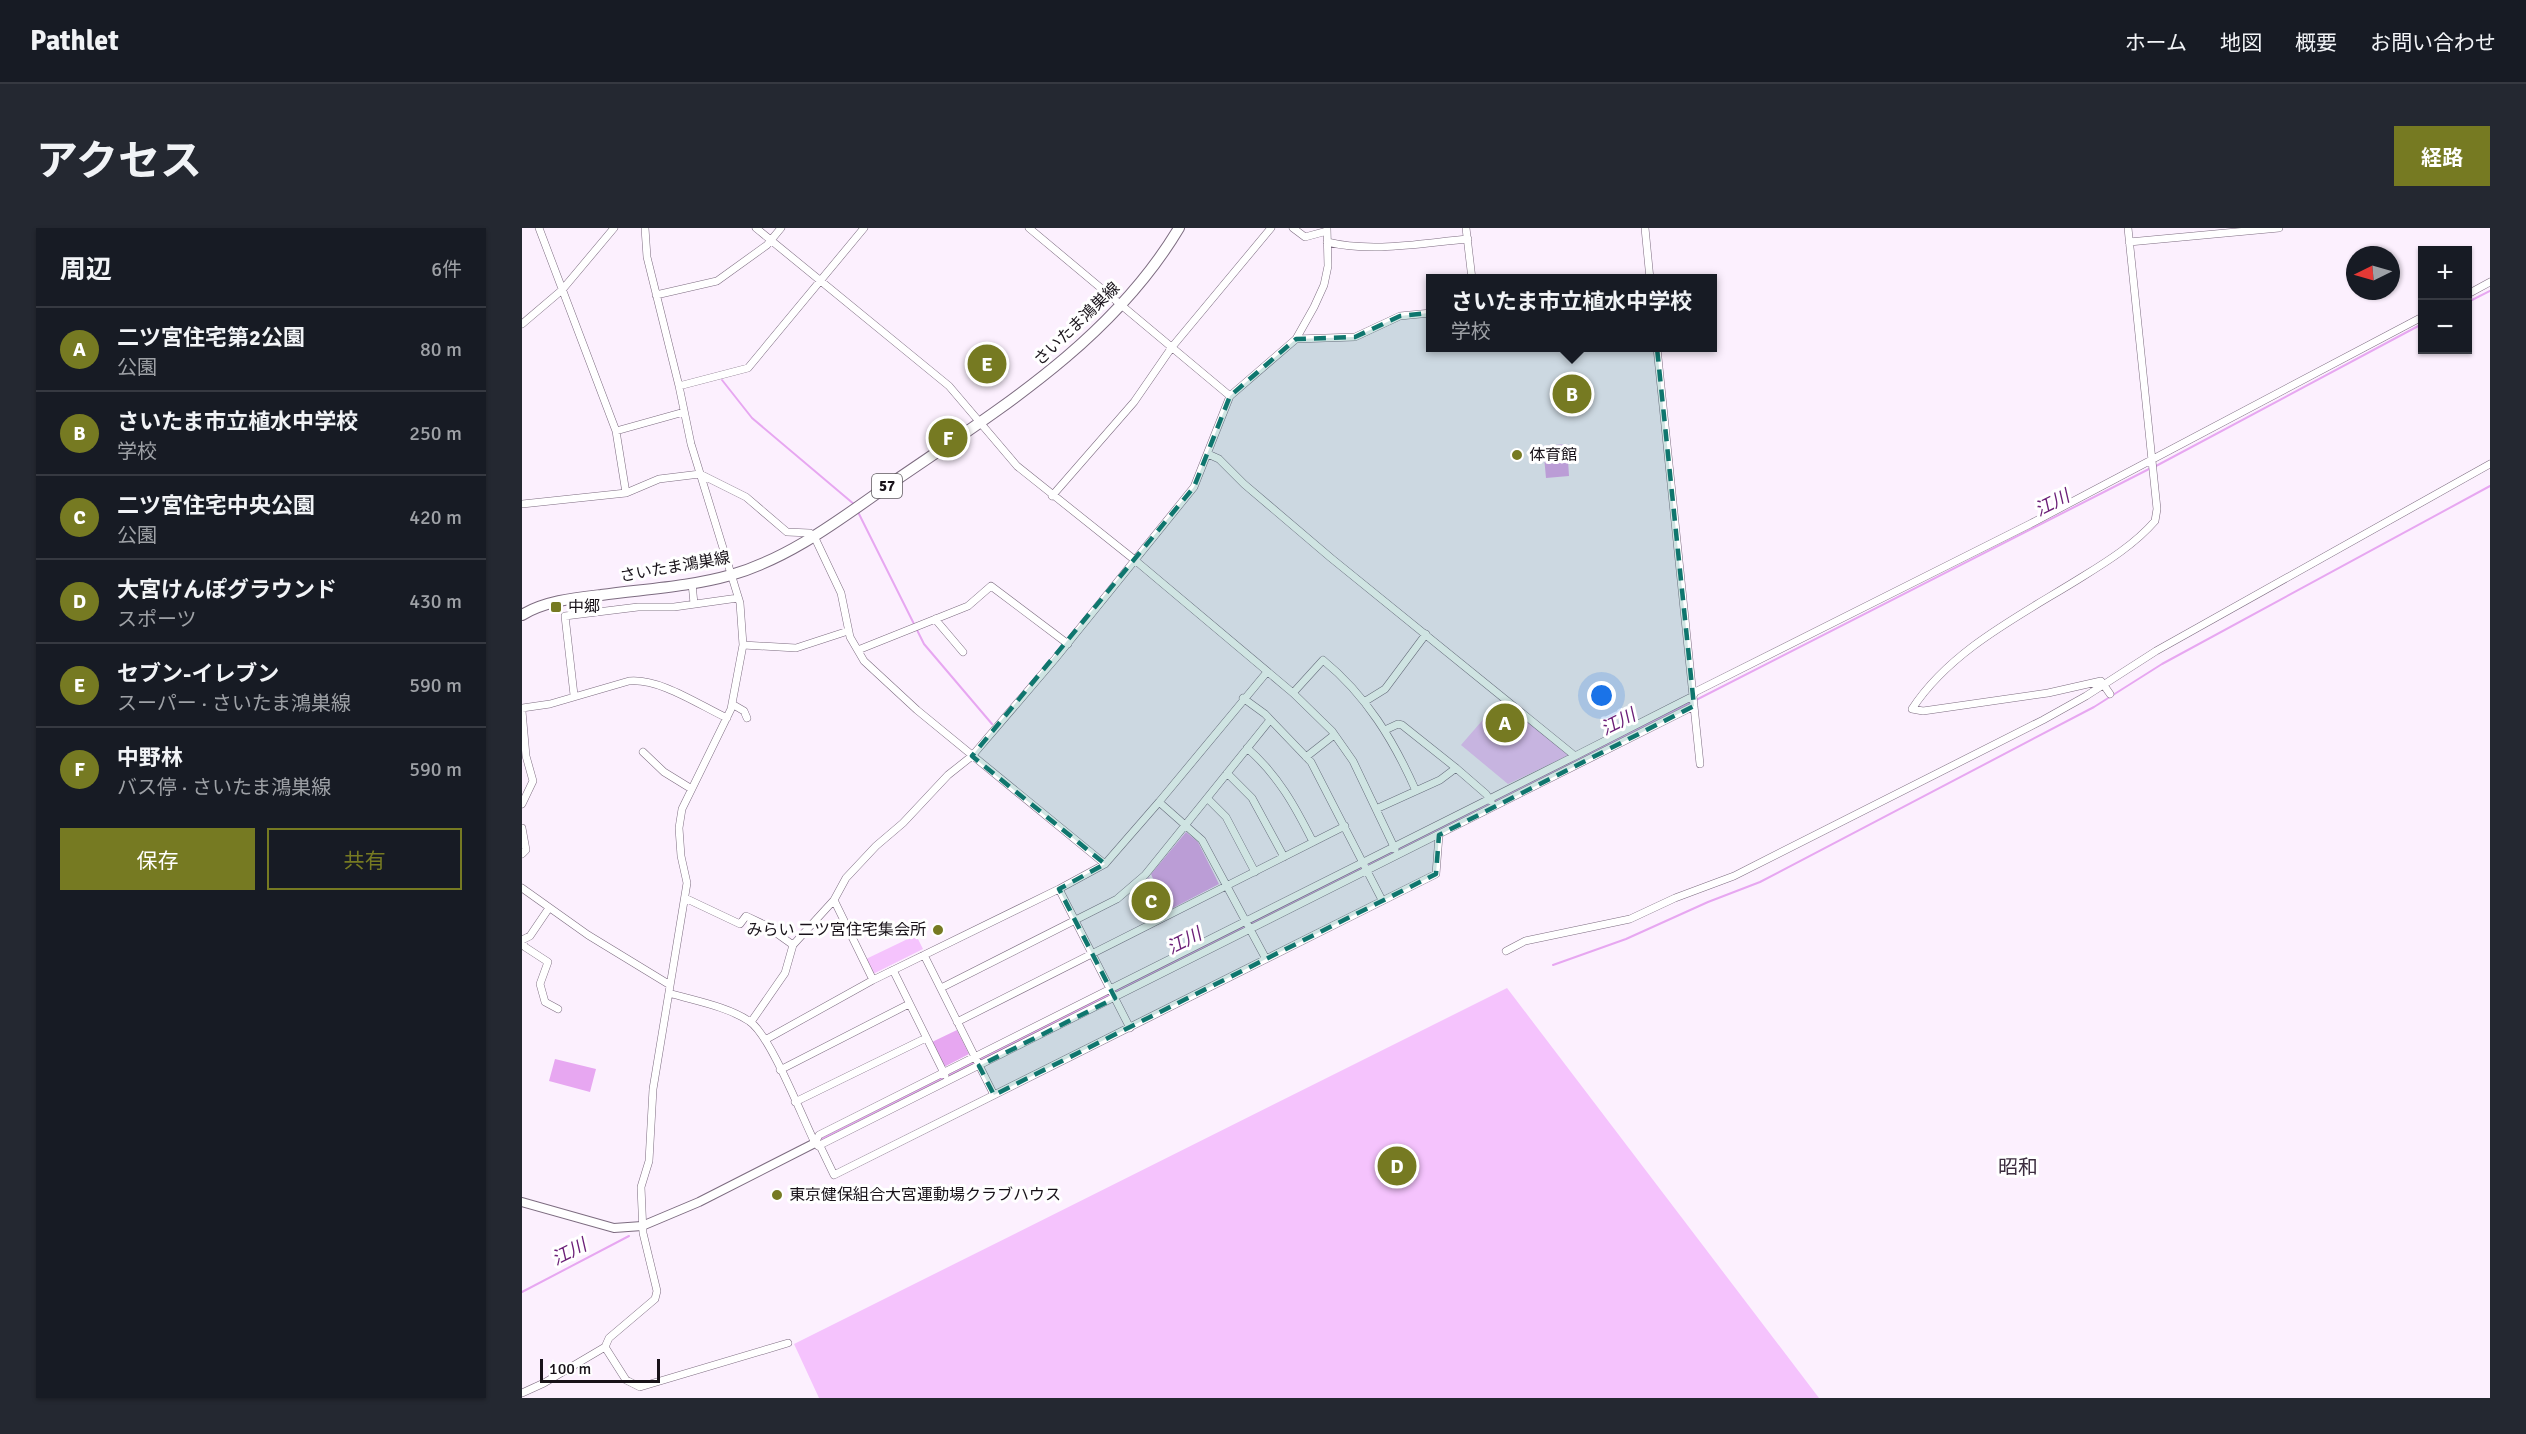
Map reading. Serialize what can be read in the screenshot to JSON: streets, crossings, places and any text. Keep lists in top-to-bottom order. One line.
{"streets":{"main road":["さいたま鴻巣線","57"]},"districts":["昭和"],"water":["江川"],"places":{"other":["体育館","みらい 二ツ宮住宅集会所","東京健保組合大宮運動場クラブハウス"],"transit":["中郷"]},"scale_bar":"100 m","north":"left","page":{"header":"Pathlet","nav":["ホーム","地図","概要","お問い合わせ"],"title":"アクセス","buttons":["経路",["保存","共有"]],"heading":["周辺","6件"],"map_buttons":["+","−"],"popup":["さいたま市立植水中学校","学校"],"list":[{"mark":"A","name":"二ツ宮住宅第2公園","note":"公園","value":"80 m"},{"mark":"B","name":"さいたま市立植水中学校","note":"学校","value":"250 m"},{"mark":"C","name":"二ツ宮住宅中央公園","note":"公園","value":"420 m"},{"mark":"D","name":"大宮けんぽグラウンド","note":"スポーツ","value":"430 m"},{"mark":"E","name":"セブン-イレブン","note":"スーパー · さいたま鴻巣線","value":"590 m"},{"mark":"F","name":"中野林","note":"バス停 · さいたま鴻巣線","value":"590 m"}],"pins":["E","B","F","A","C","D"],"scale":"100 m"}}
